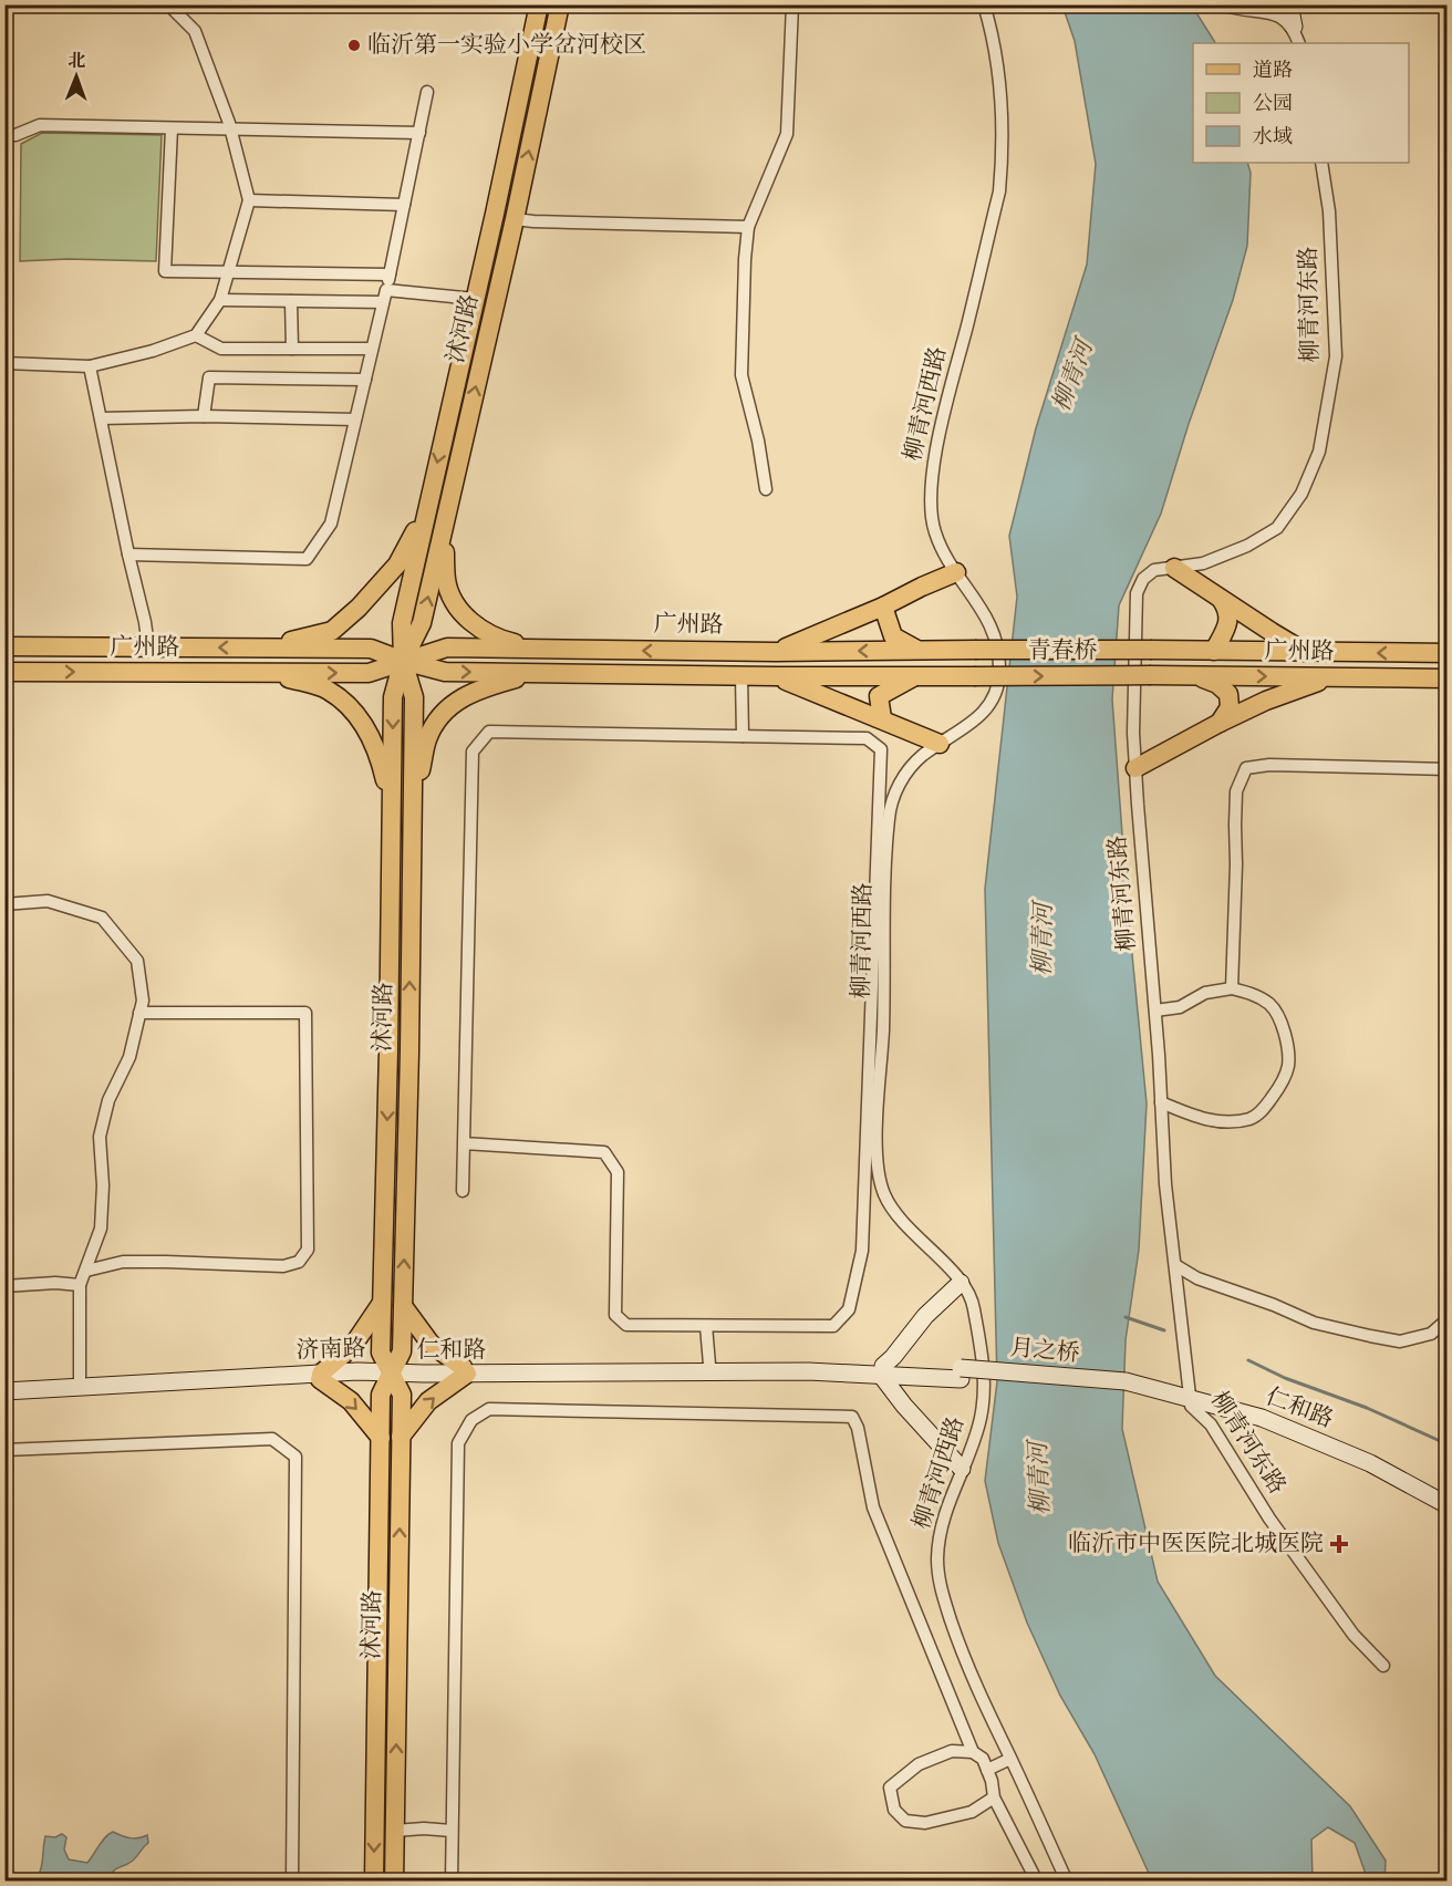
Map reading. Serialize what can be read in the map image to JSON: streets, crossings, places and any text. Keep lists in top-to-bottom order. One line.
{"streets":{"main road":["沭河路","广州路","青春桥"],"street":["柳青河东路","柳青河西路","济南路","仁和路","月之桥"]},"crossings":[["柳青河东路","仁和路"],["沭河路","广州路"],["沭河路","济南路"],["沭河路","仁和路"],["广州路","青春桥"],["济南路","仁和路"],["仁和路","月之桥"]],"water":["柳青河"],"places":{"other":["临沂第一实验小学岔河校区"],"health":["临沂市中医医院北城医院"]},"legend":["道路","公园","水域"],"north":"top"}
